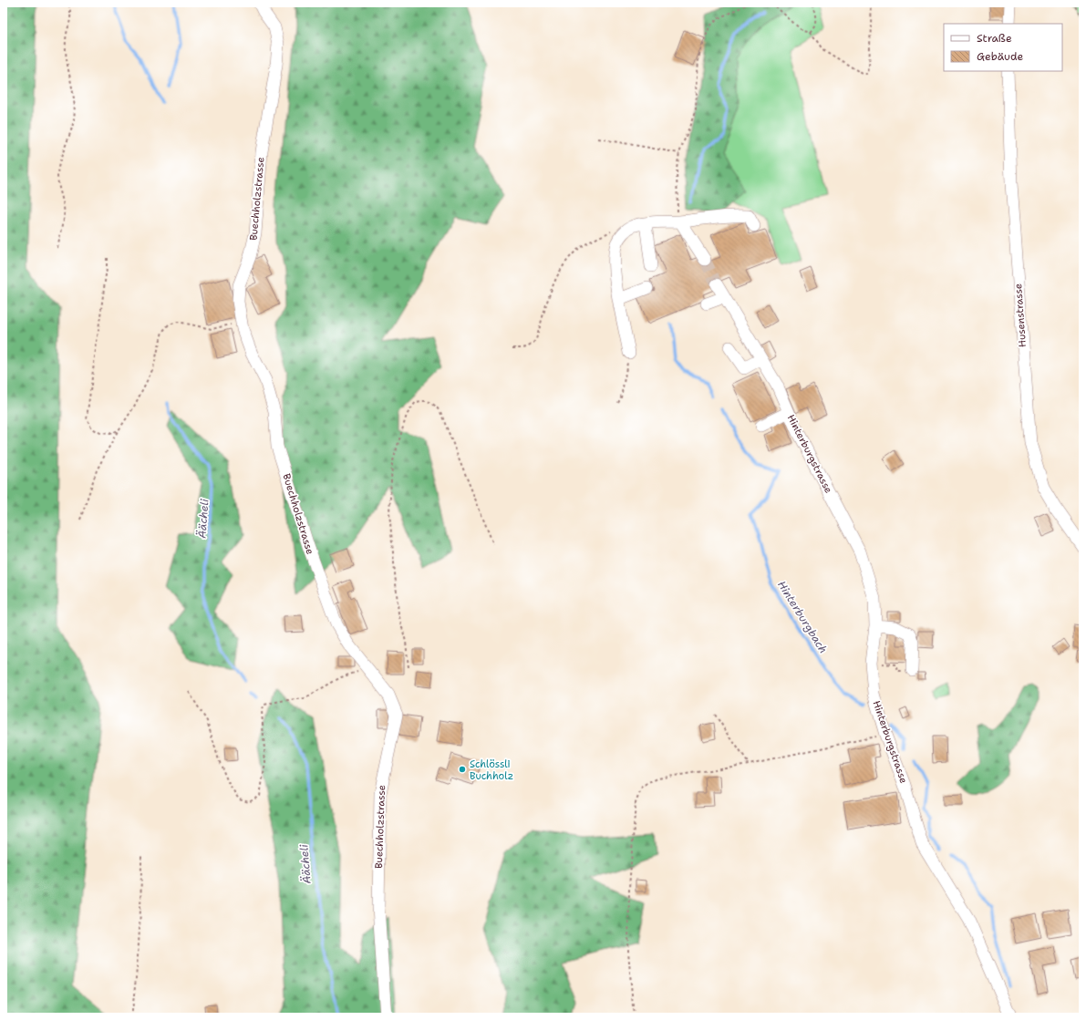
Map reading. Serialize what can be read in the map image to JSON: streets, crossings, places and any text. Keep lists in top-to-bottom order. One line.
{"streets":{"street":["Buechholzstrasse","Husenstrasse","Hinterburgstrasse"]},"water":["Äächeli","Hinterburgbach"],"places":["Schlössli Buchholz"],"legend":["Straße","Gebäude"]}
